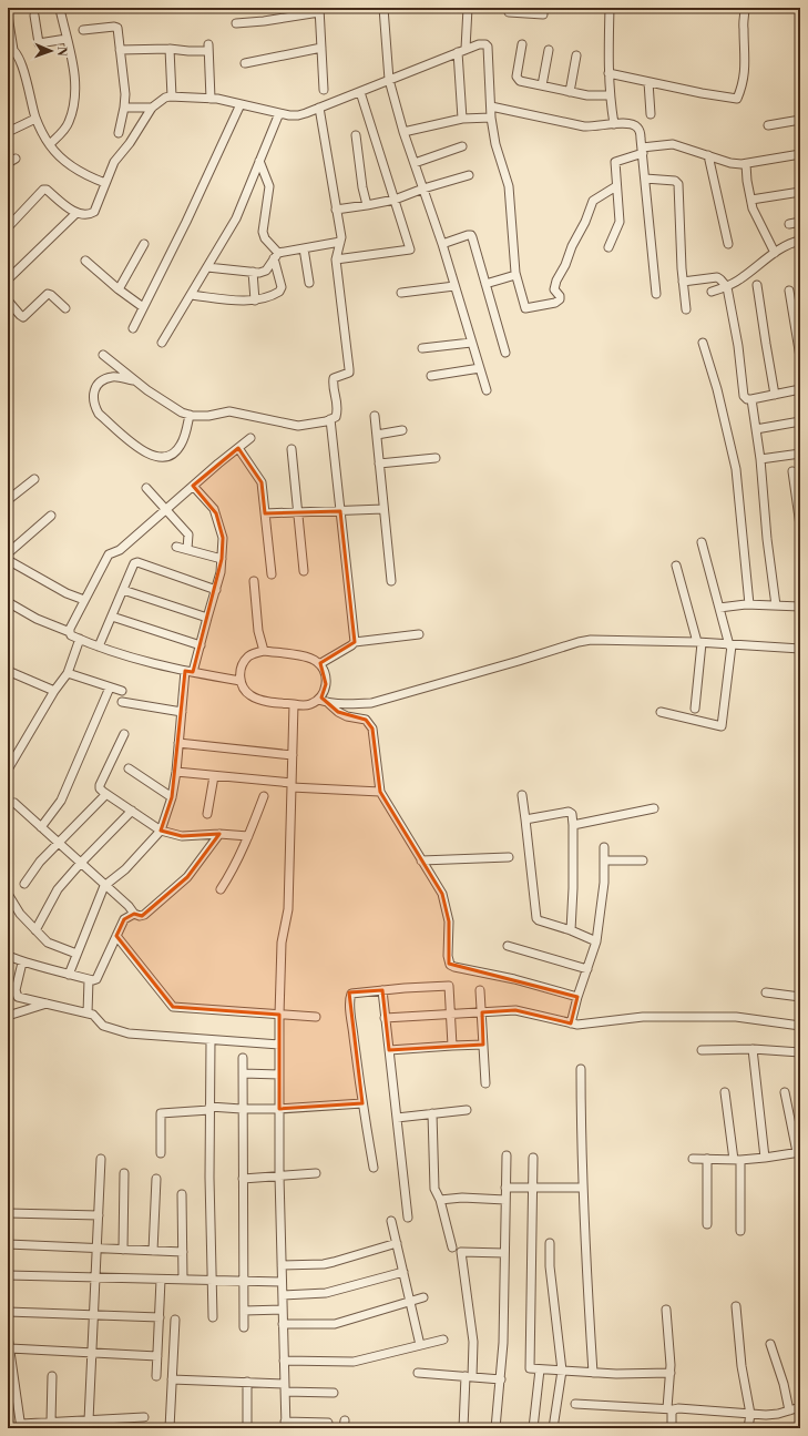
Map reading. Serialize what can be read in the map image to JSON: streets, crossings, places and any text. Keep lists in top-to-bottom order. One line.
{"north":"right"}
